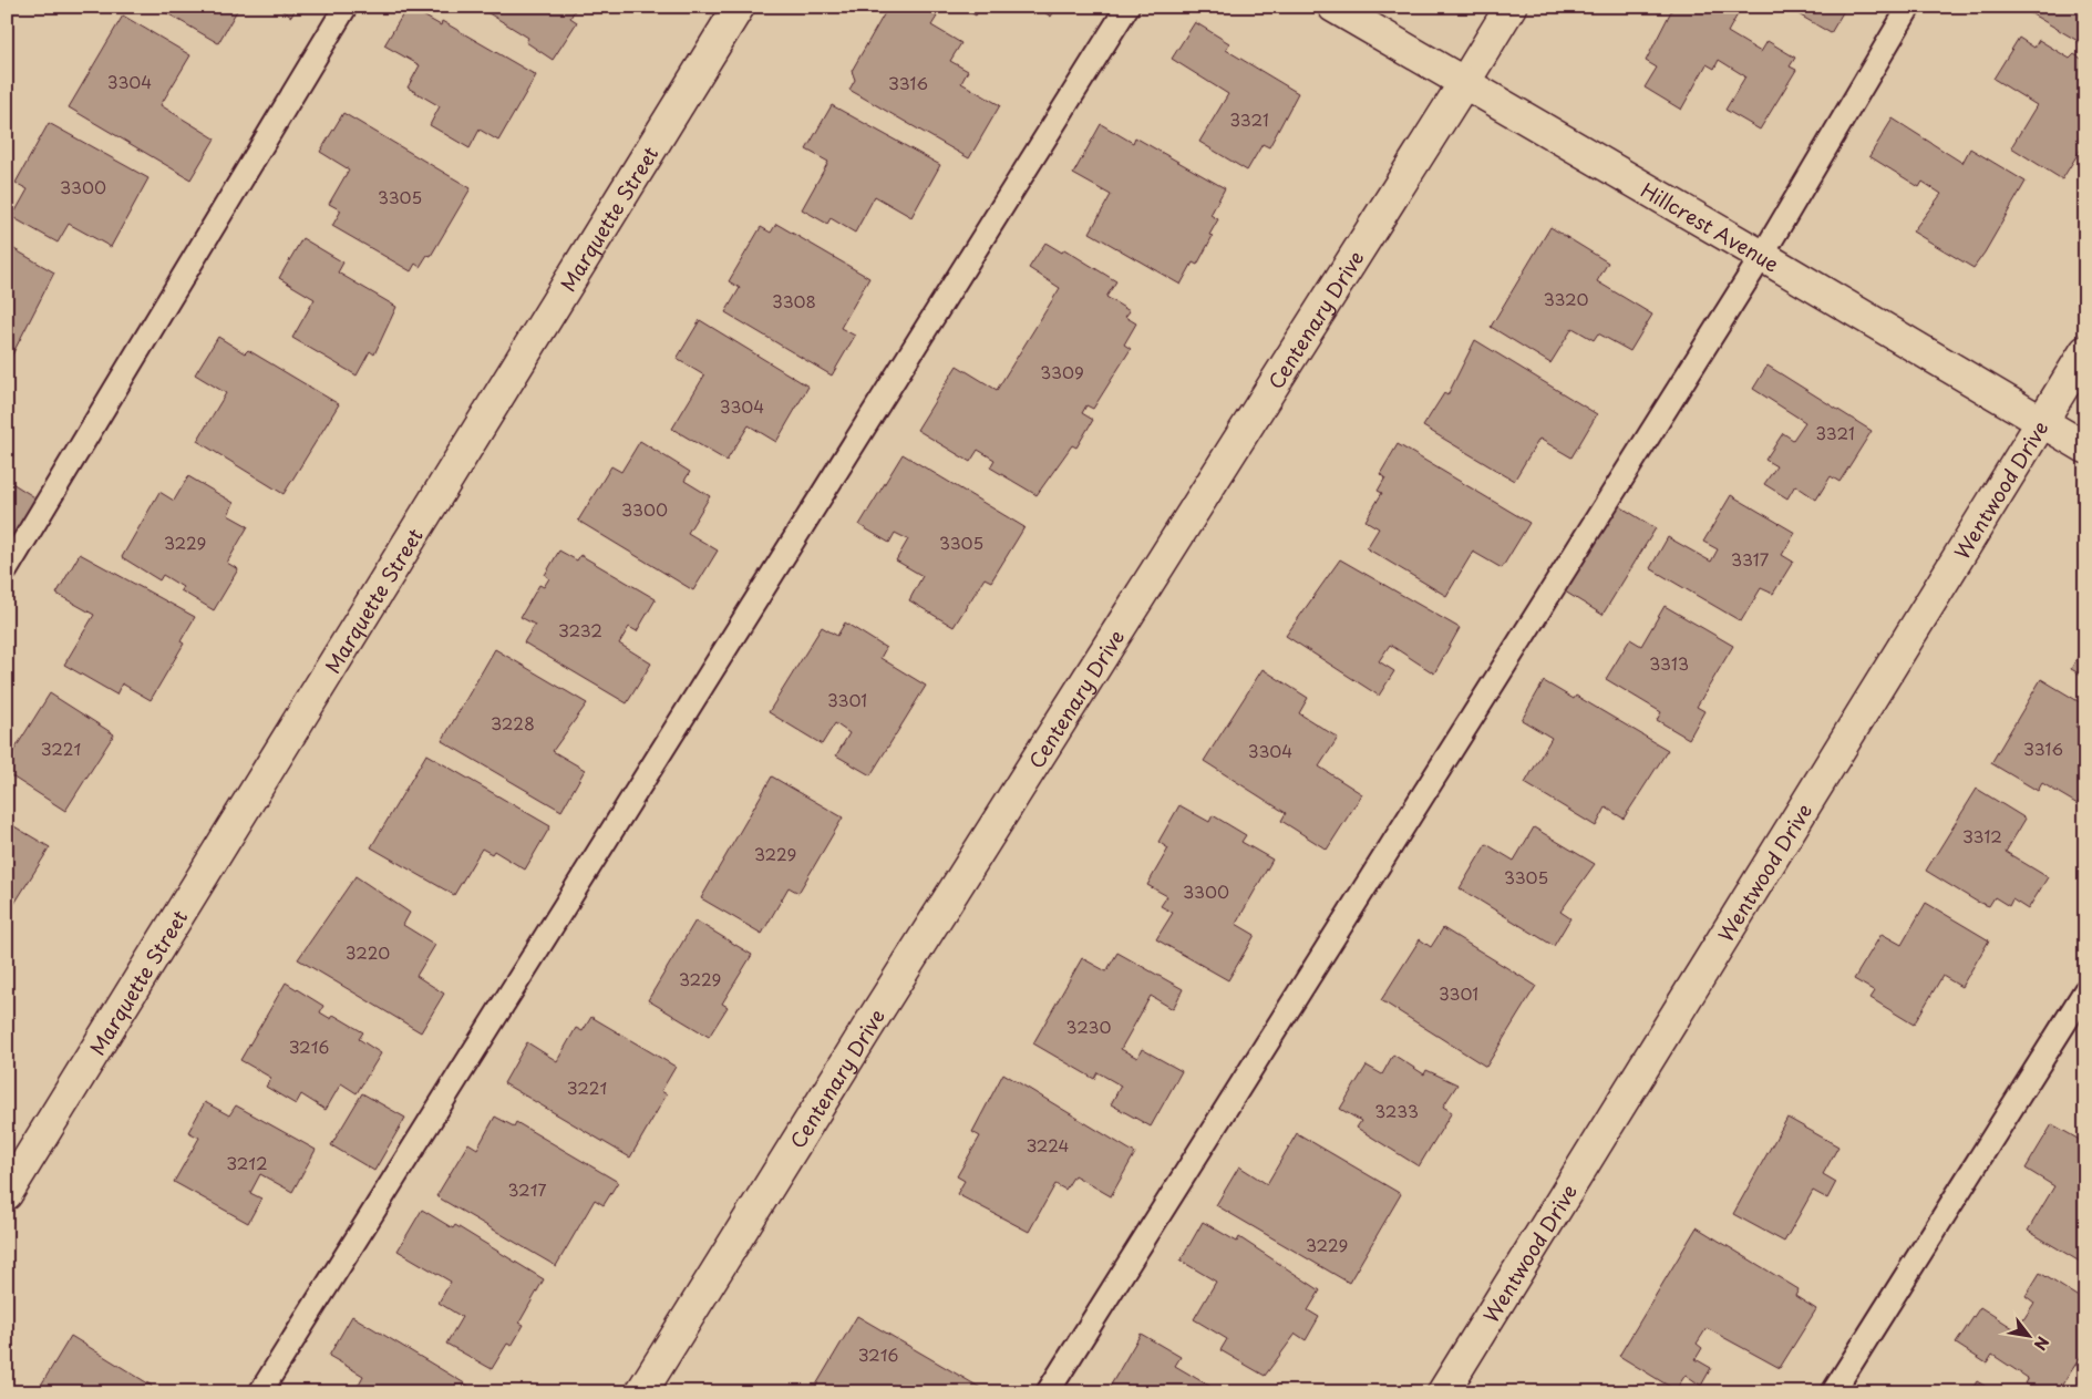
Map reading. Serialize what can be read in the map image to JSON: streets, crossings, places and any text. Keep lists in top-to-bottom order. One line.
{"streets":{"street":["Marquette Street","Hillcrest Avenue","Centenary Drive","Wentwood Drive"]},"crossings":[["Hillcrest Avenue","Centenary Drive"],["Hillcrest Avenue","Wentwood Drive"]],"house_numbers":["3304","3316","3321","3300","3305","3320","3308","3309","3304","3321","3300","3229","3305","3317","3232","3313","3301","3228","3221","3316","3304","3312","3229","3305","3300","3220","3229","3301","3230","3216","3221","3233","3224","3212","3217","3229","3216"],"north":"bottom right"}
